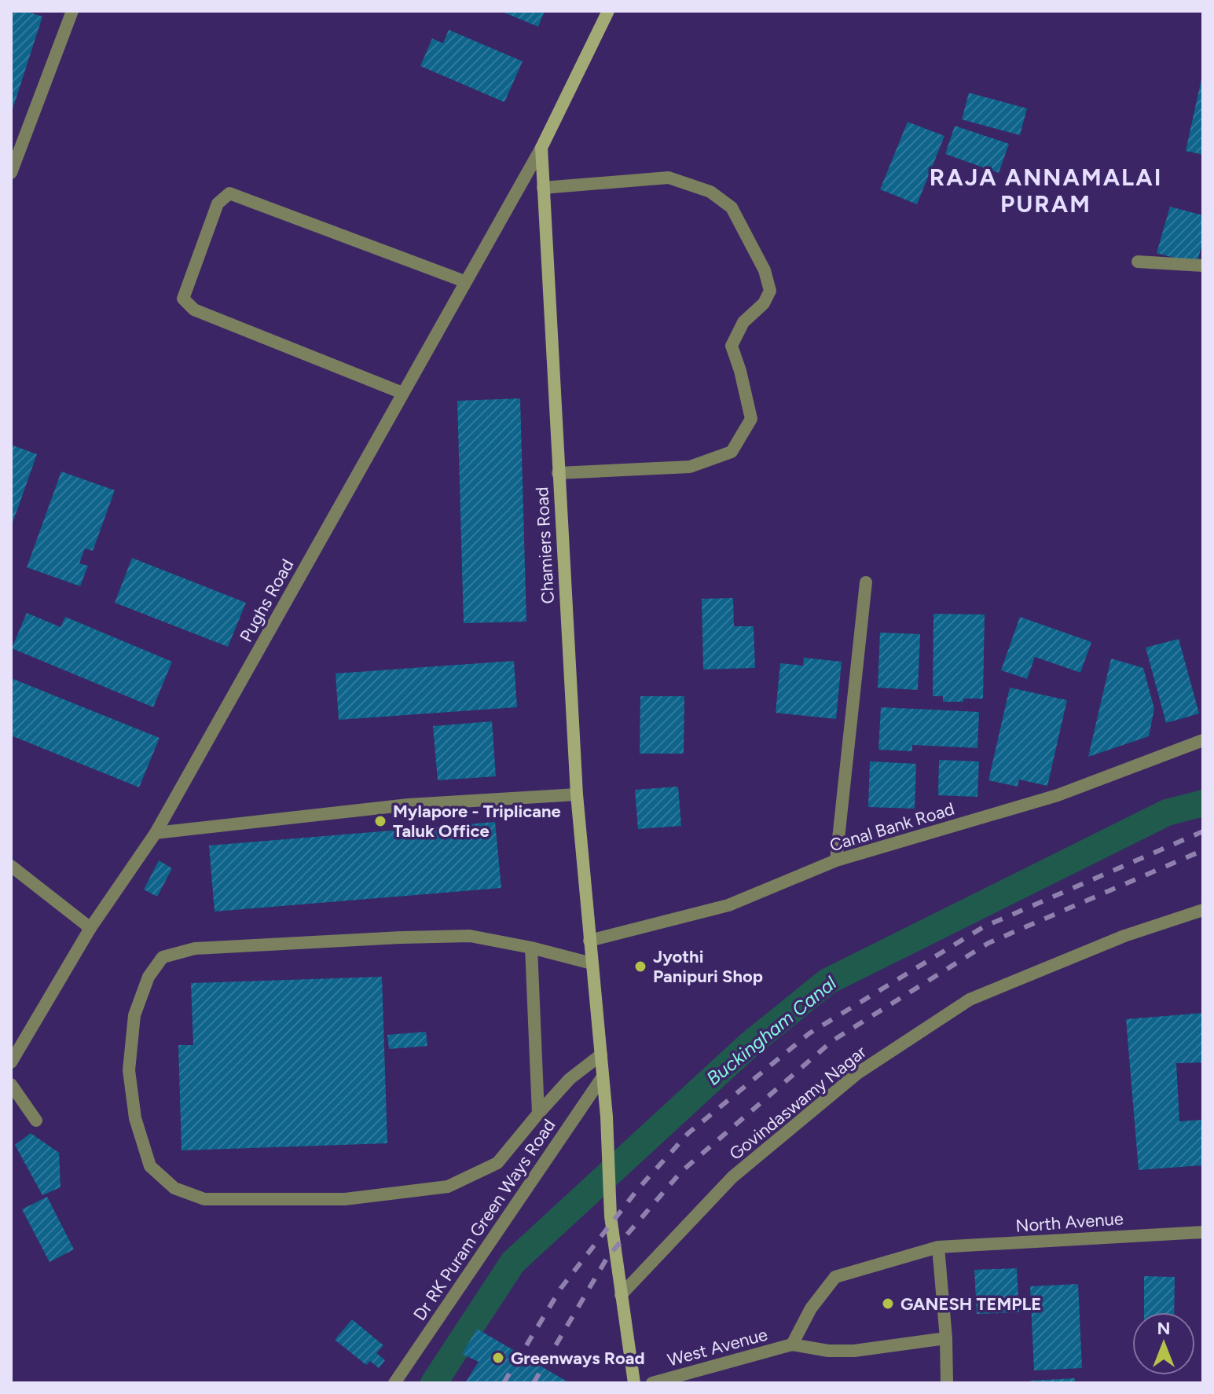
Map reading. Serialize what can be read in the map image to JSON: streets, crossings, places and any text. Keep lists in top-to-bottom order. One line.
{"streets":{"street":["Chamiers Road","Pughs Road","Canal Bank Road","Govindaswamy Nagar","Dr RK Puram Green Ways Road","North Avenue","West Avenue"]},"crossings":[["Chamiers Road","Pughs Road"],["Chamiers Road","Canal Bank Road"],["North Avenue","West Avenue"]],"districts":["RAJA ANNAMALAI PURAM"],"water":["Buckingham Canal"],"places":["Mylapore - Triplicane Taluk Office","Jyothi Panipuri Shop","GANESH TEMPLE","Greenways Road"],"north":"top"}
